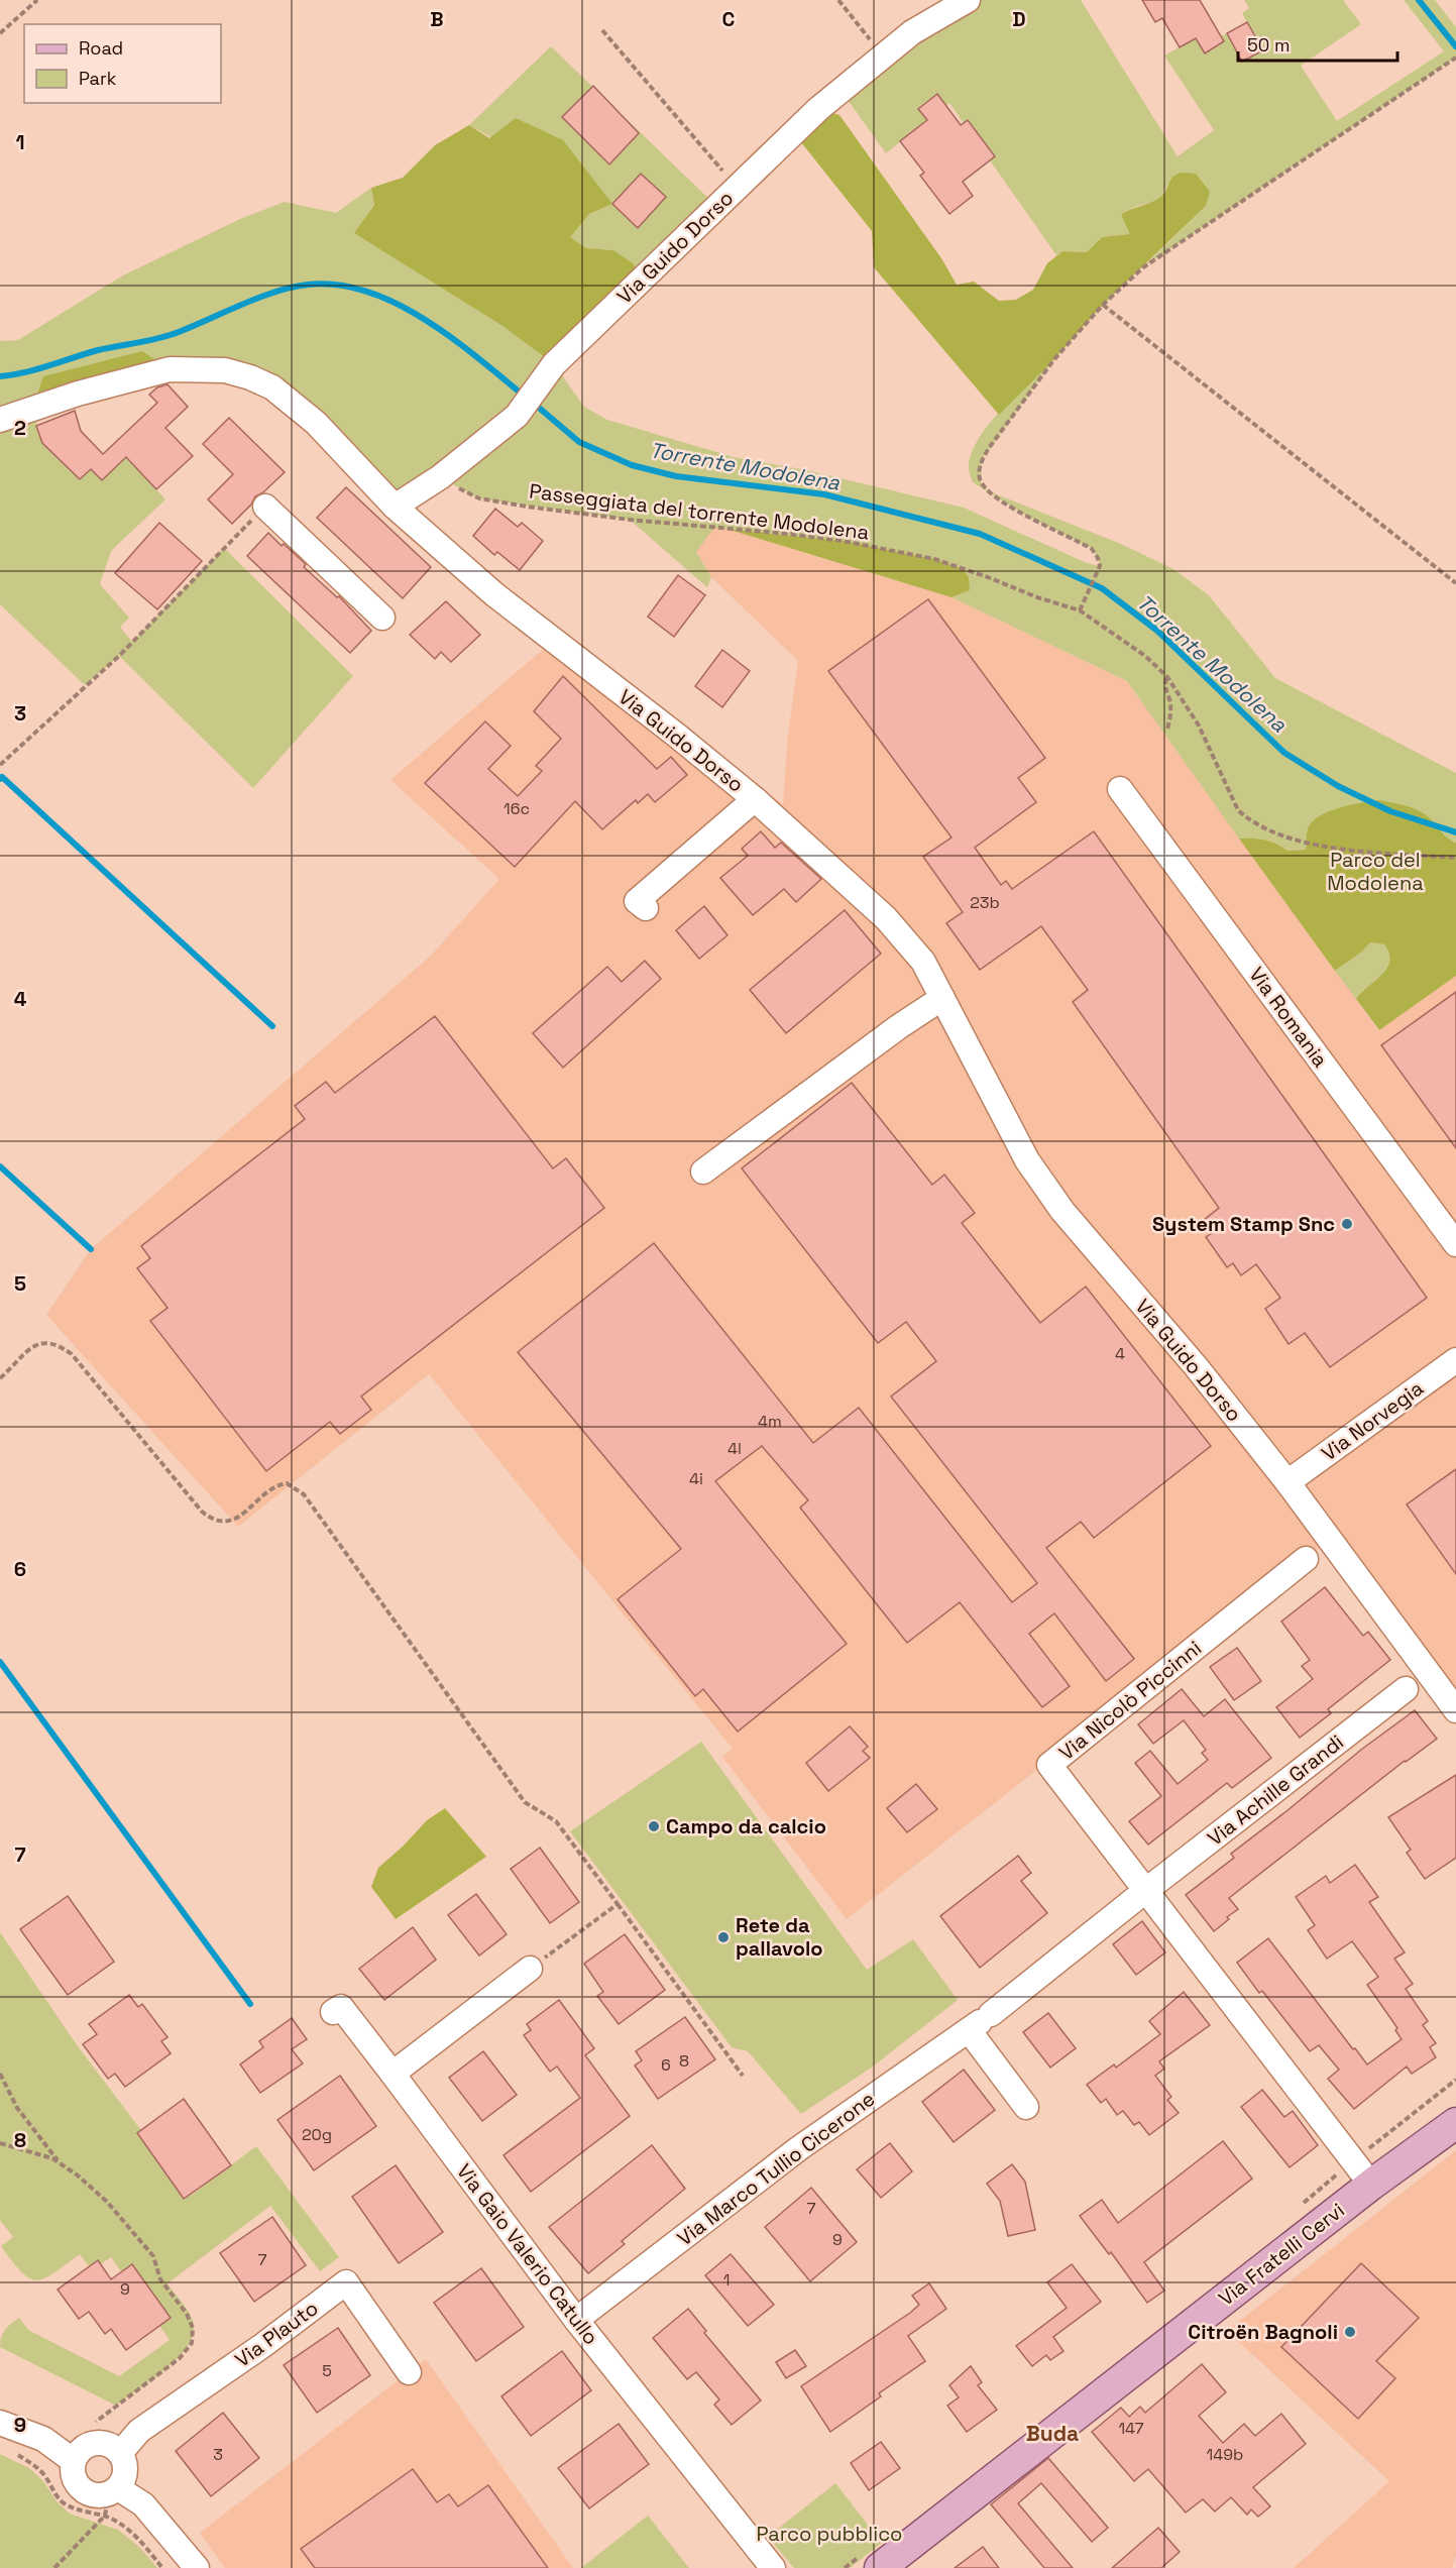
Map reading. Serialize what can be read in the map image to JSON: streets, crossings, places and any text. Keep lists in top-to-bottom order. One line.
{"streets":{"main road":["Via Fratelli Cervi"],"street":["Via Guido Dorso","Via Romania","Via Norvegia","Via Nicolò Piccinni","Via Achille Grandi","Via Marco Tullio Cicerone","Via Gaio Valerio Catullo","Via Plauto"],"path":["Passeggiata del torrente Modolena"]},"crossings":[["Via Guido Dorso","Passeggiata del torrente Modolena"],["Via Guido Dorso","Via Norvegia"],["Via Nicolò Piccinni","Via Achille Grandi"],["Via Nicolò Piccinni","Via Fratelli Cervi"],["Via Marco Tullio Cicerone","Via Gaio Valerio Catullo"]],"districts":["Buda"],"water":["Torrente Modolena"],"parks":["Parco del Modolena","Parco pubblico"],"places":["System Stamp Snc","Campo da calcio","Rete da pallavolo","Citroën Bagnoli"],"house_numbers":["16c","23b","4","4m","4l","4i","8","6","20g","7","9","7","1","9","5","147","3","149b"],"legend":["Road","Park"],"scale_bar":"50 m","grid":{"columns":["B","C","D"],"rows":["1","2","3","4","5","6","7","8","9"]}}
